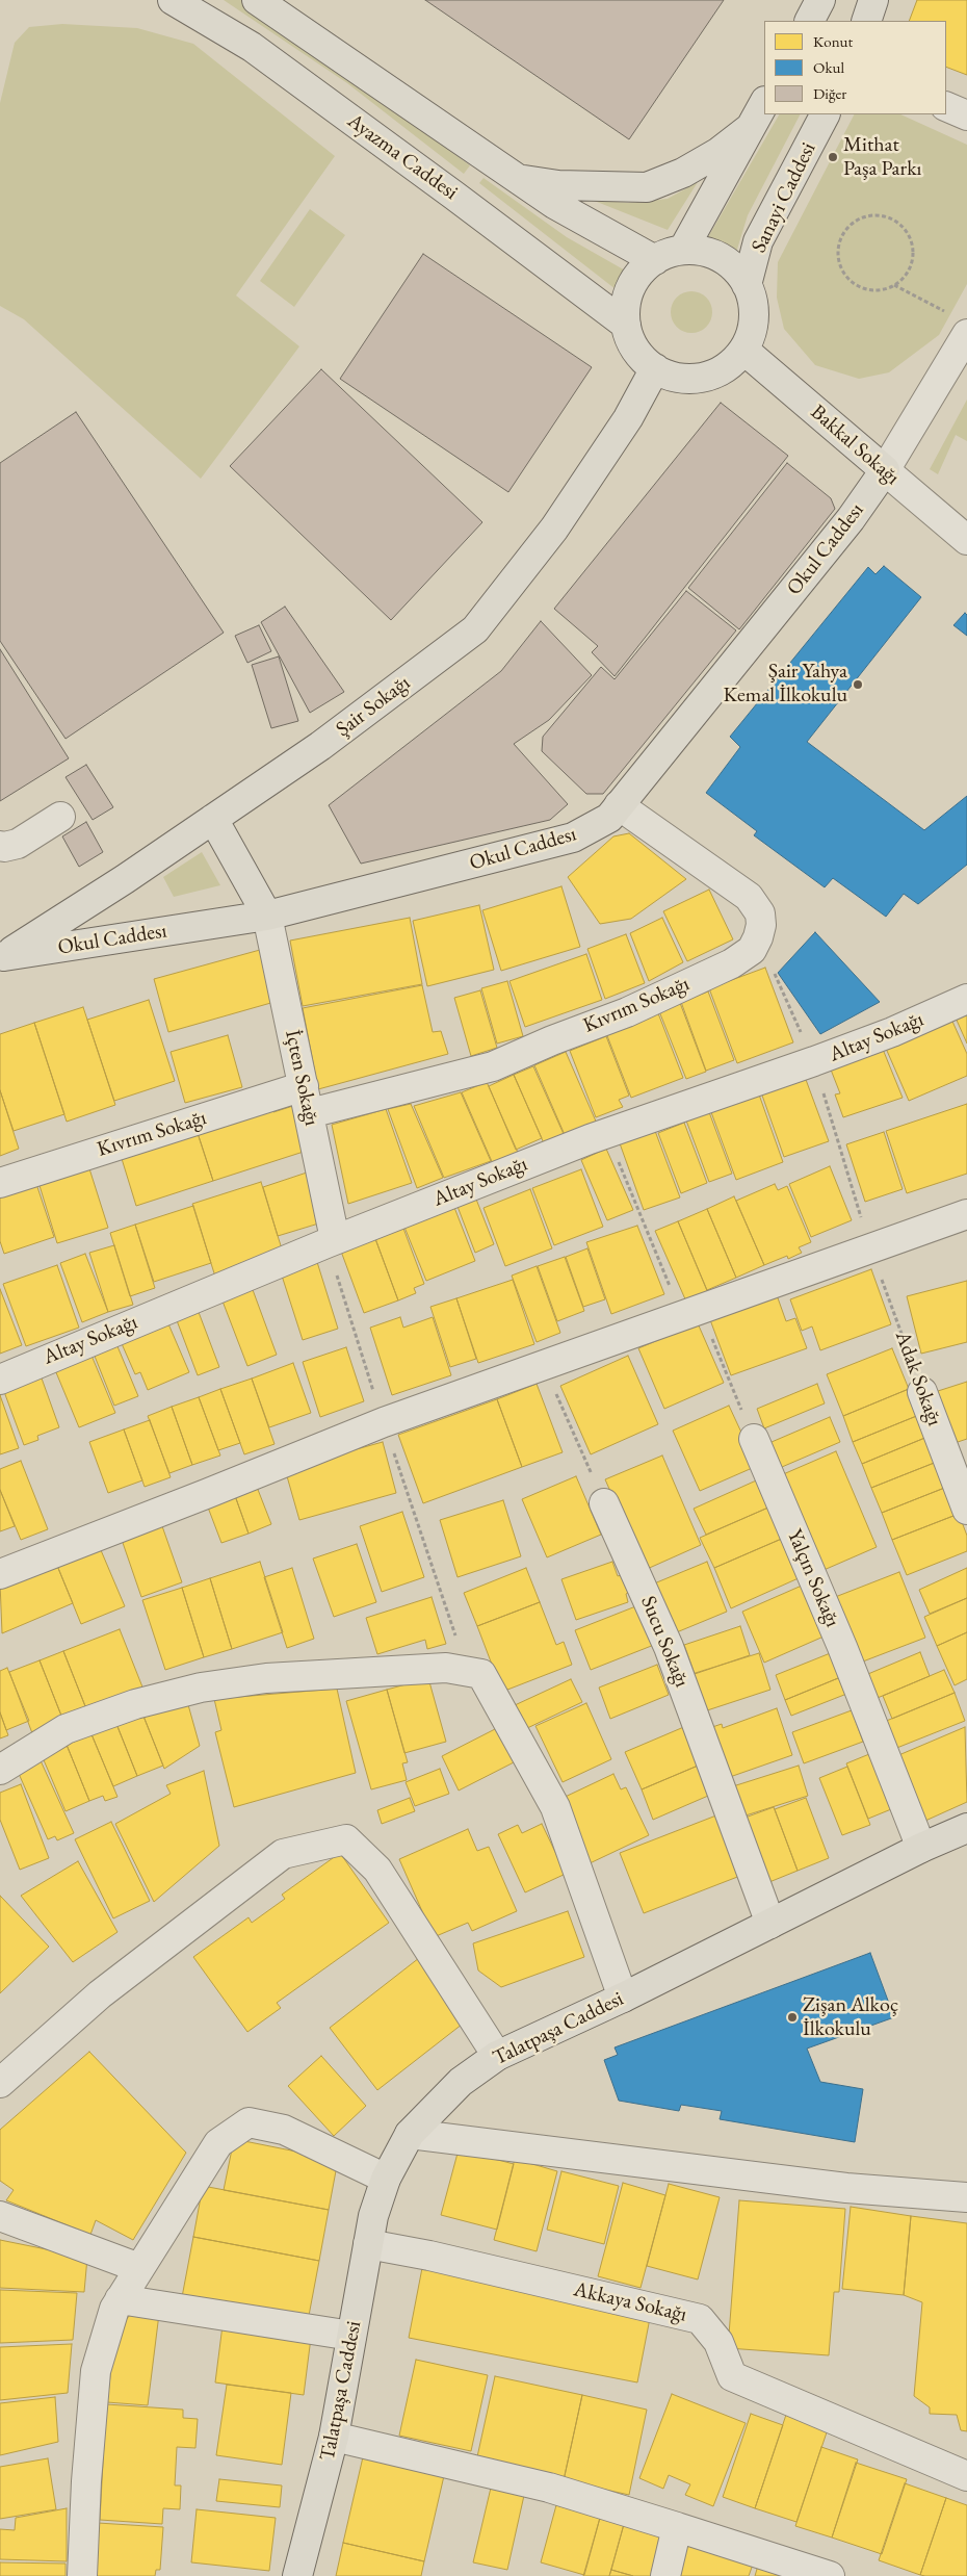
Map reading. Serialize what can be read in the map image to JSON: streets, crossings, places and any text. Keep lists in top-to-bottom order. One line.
{"streets":{"main road":["Ayazma Caddesi","Sanayi Caddesi","Bakkal Sokağı","Okul Caddesı","Şair Sokağı","Talatpaşa Caddesi"],"street":["Kıvrım Sokağı","Altay Sokağı","İçten Sokağı","Adak Sokağı","Yalçın Sokağı","Sucu Sokağı","Akkaya Sokağı"]},"crossings":[["Ayazma Caddesi","Sanayi Caddesi"],["Ayazma Caddesi","Bakkal Sokağı"],["Ayazma Caddesi","Şair Sokağı"],["Sanayi Caddesi","Bakkal Sokağı"],["Sanayi Caddesi","Şair Sokağı"],["Bakkal Sokağı","Okul Caddesı"],["Bakkal Sokağı","Şair Sokağı"],["Okul Caddesı","Şair Sokağı"],["Okul Caddesı","İçten Sokağı"],["Kıvrım Sokağı","İçten Sokağı"],["Kıvrım Sokağı","Adak Sokağı"],["Altay Sokağı","İçten Sokağı"],["Altay Sokağı","Adak Sokağı"],["Yalçın Sokağı","Talatpaşa Caddesi"],["Sucu Sokağı","Talatpaşa Caddesi"],["Talatpaşa Caddesi","Akkaya Sokağı"]],"places":["Mithat Paşa Parkı","Şair Yahya Kemal İlkokulu","Zişan Alkoç İlkokulu"],"legend":["Konut","Okul","Diğer"]}
